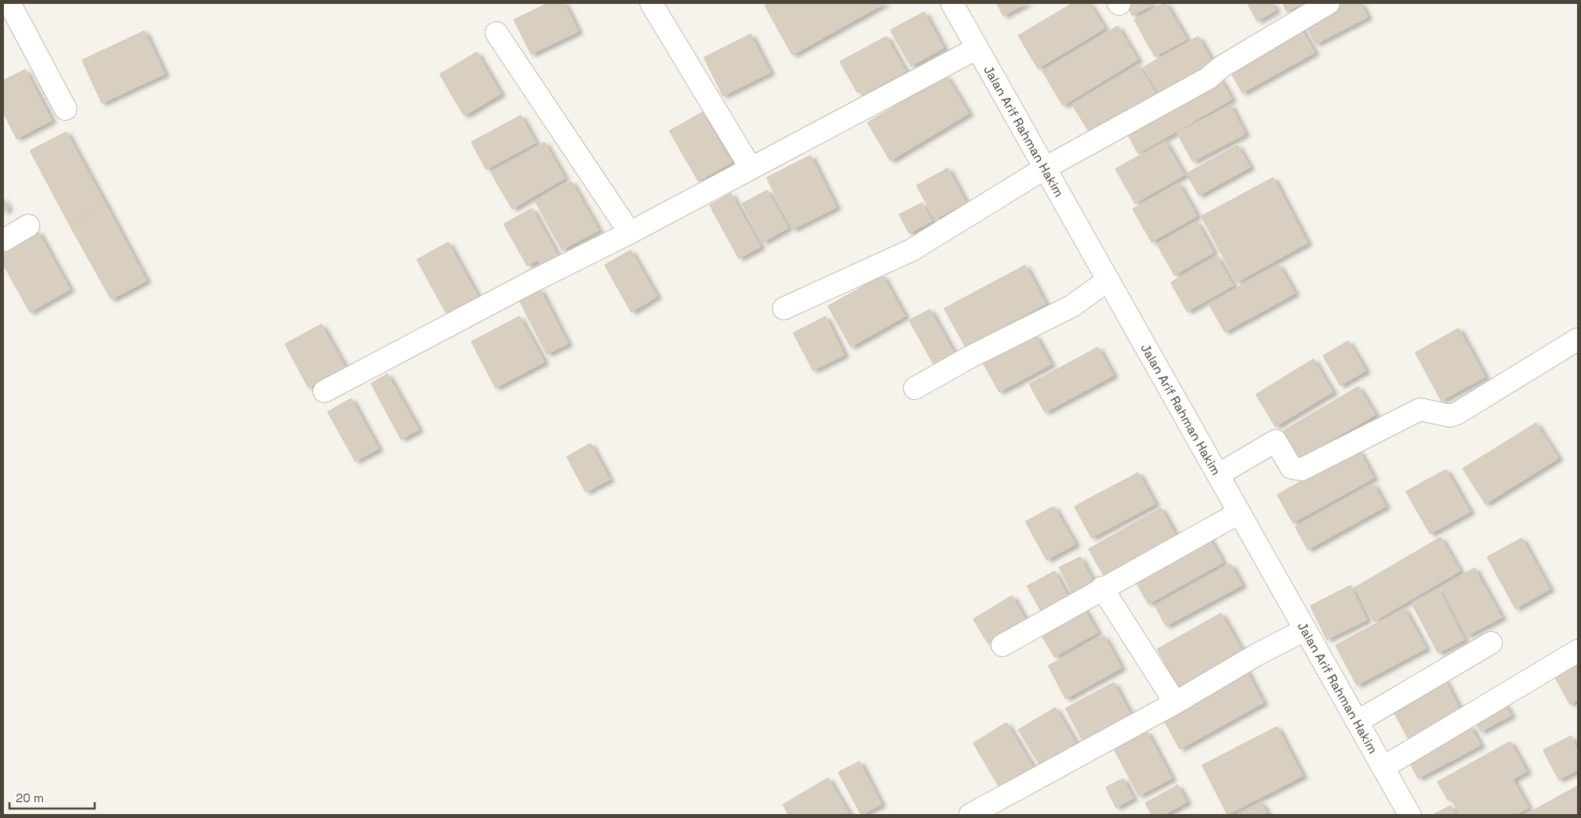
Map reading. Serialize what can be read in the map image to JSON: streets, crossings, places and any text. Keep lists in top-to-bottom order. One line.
{"streets":{"street":["Jalan Arif Rahman Hakim"]},"scale_bar":"20 m"}
